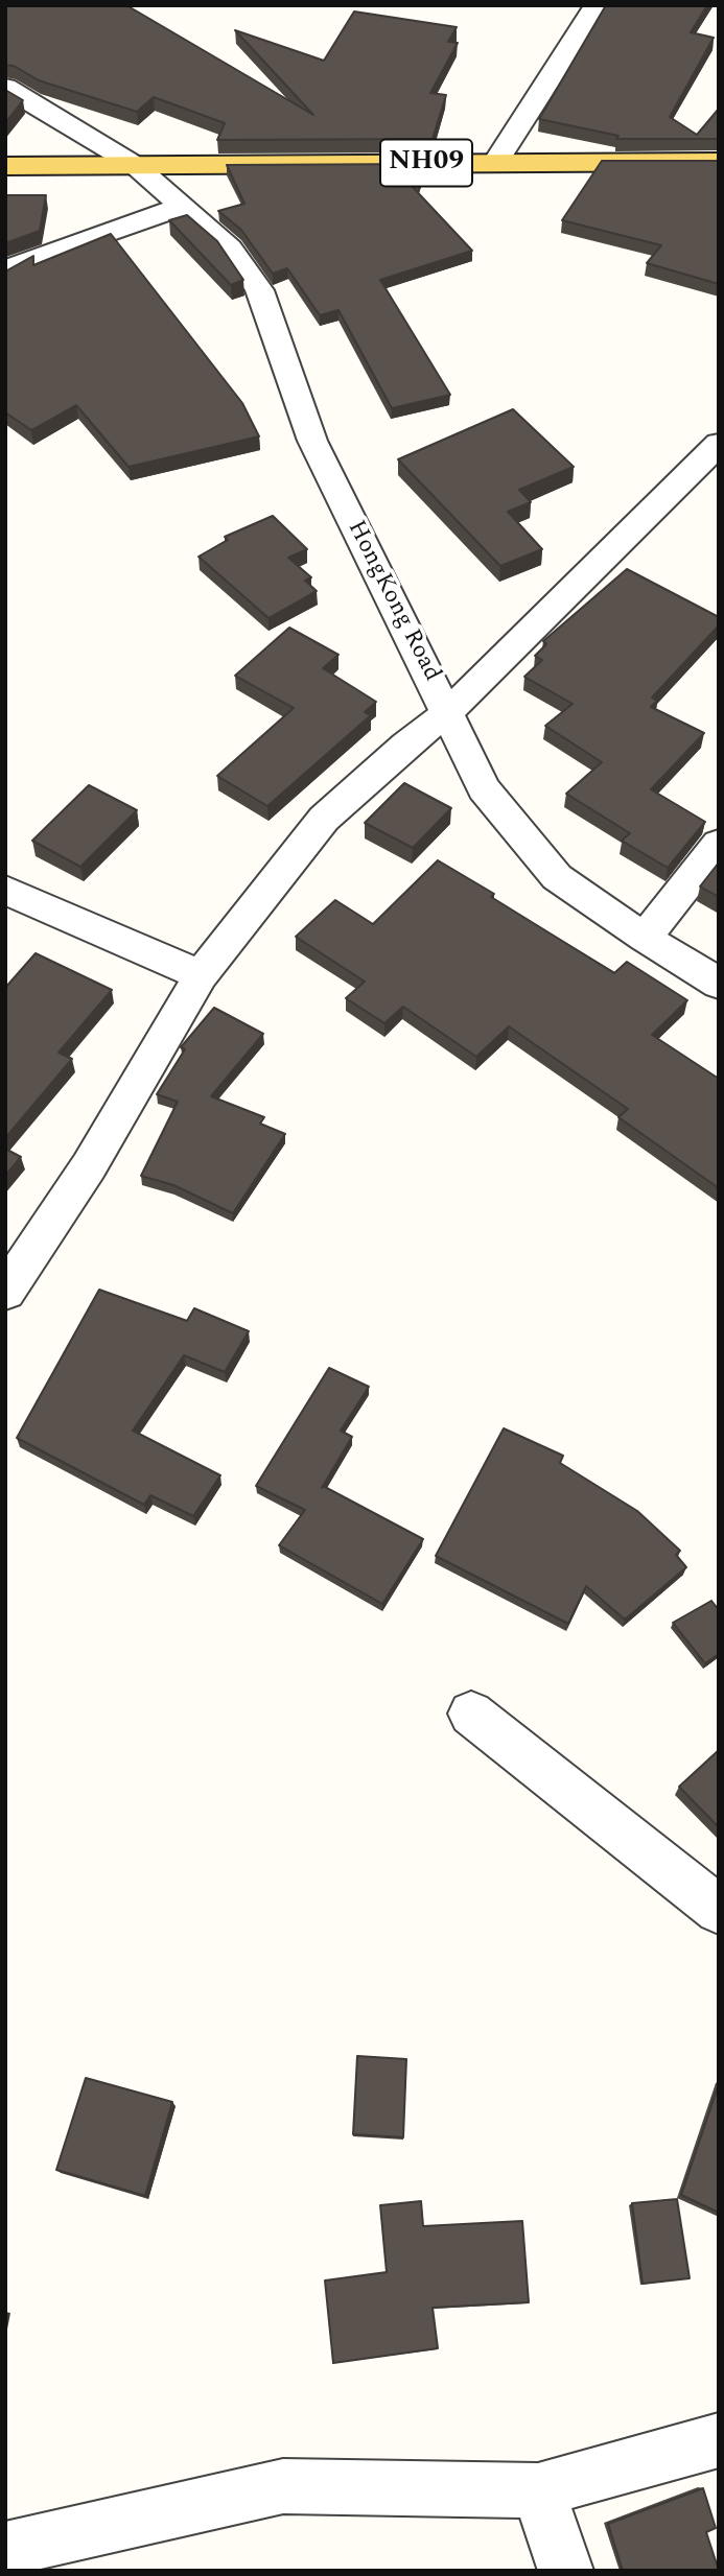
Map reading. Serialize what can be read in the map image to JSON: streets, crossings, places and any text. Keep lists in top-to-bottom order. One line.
{"streets":{"main road":["NH09"],"street":["HongKong Road"]},"crossings":[["NH09","HongKong Road"]]}
